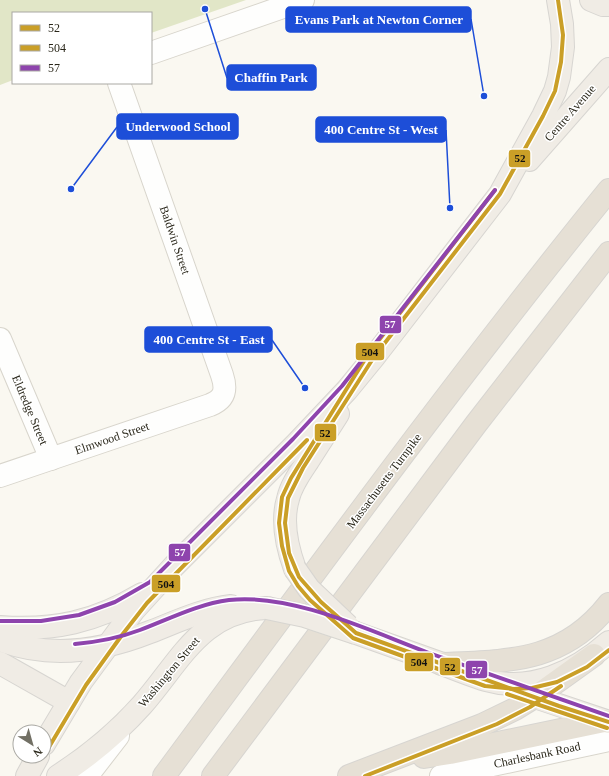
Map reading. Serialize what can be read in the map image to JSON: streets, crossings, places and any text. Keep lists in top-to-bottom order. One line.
{"streets":{"highway":["Massachusetts Turnpike"],"main road":["Centre Avenue","Washington Street"],"street":["Baldwin Street","Eldredge Street","Elmwood Street","Charlesbank Road"]},"crossings":[["Baldwin Street","Elmwood Street"],["Eldredge Street","Elmwood Street"]],"places":["Chaffin Park","Evans Park at Newton Corner","Underwood School","400 Centre St - West","400 Centre St - East"],"lines":["transit line 52","transit line 504","transit line 57"],"legend":["52","504","57"],"north":"bottom right"}
